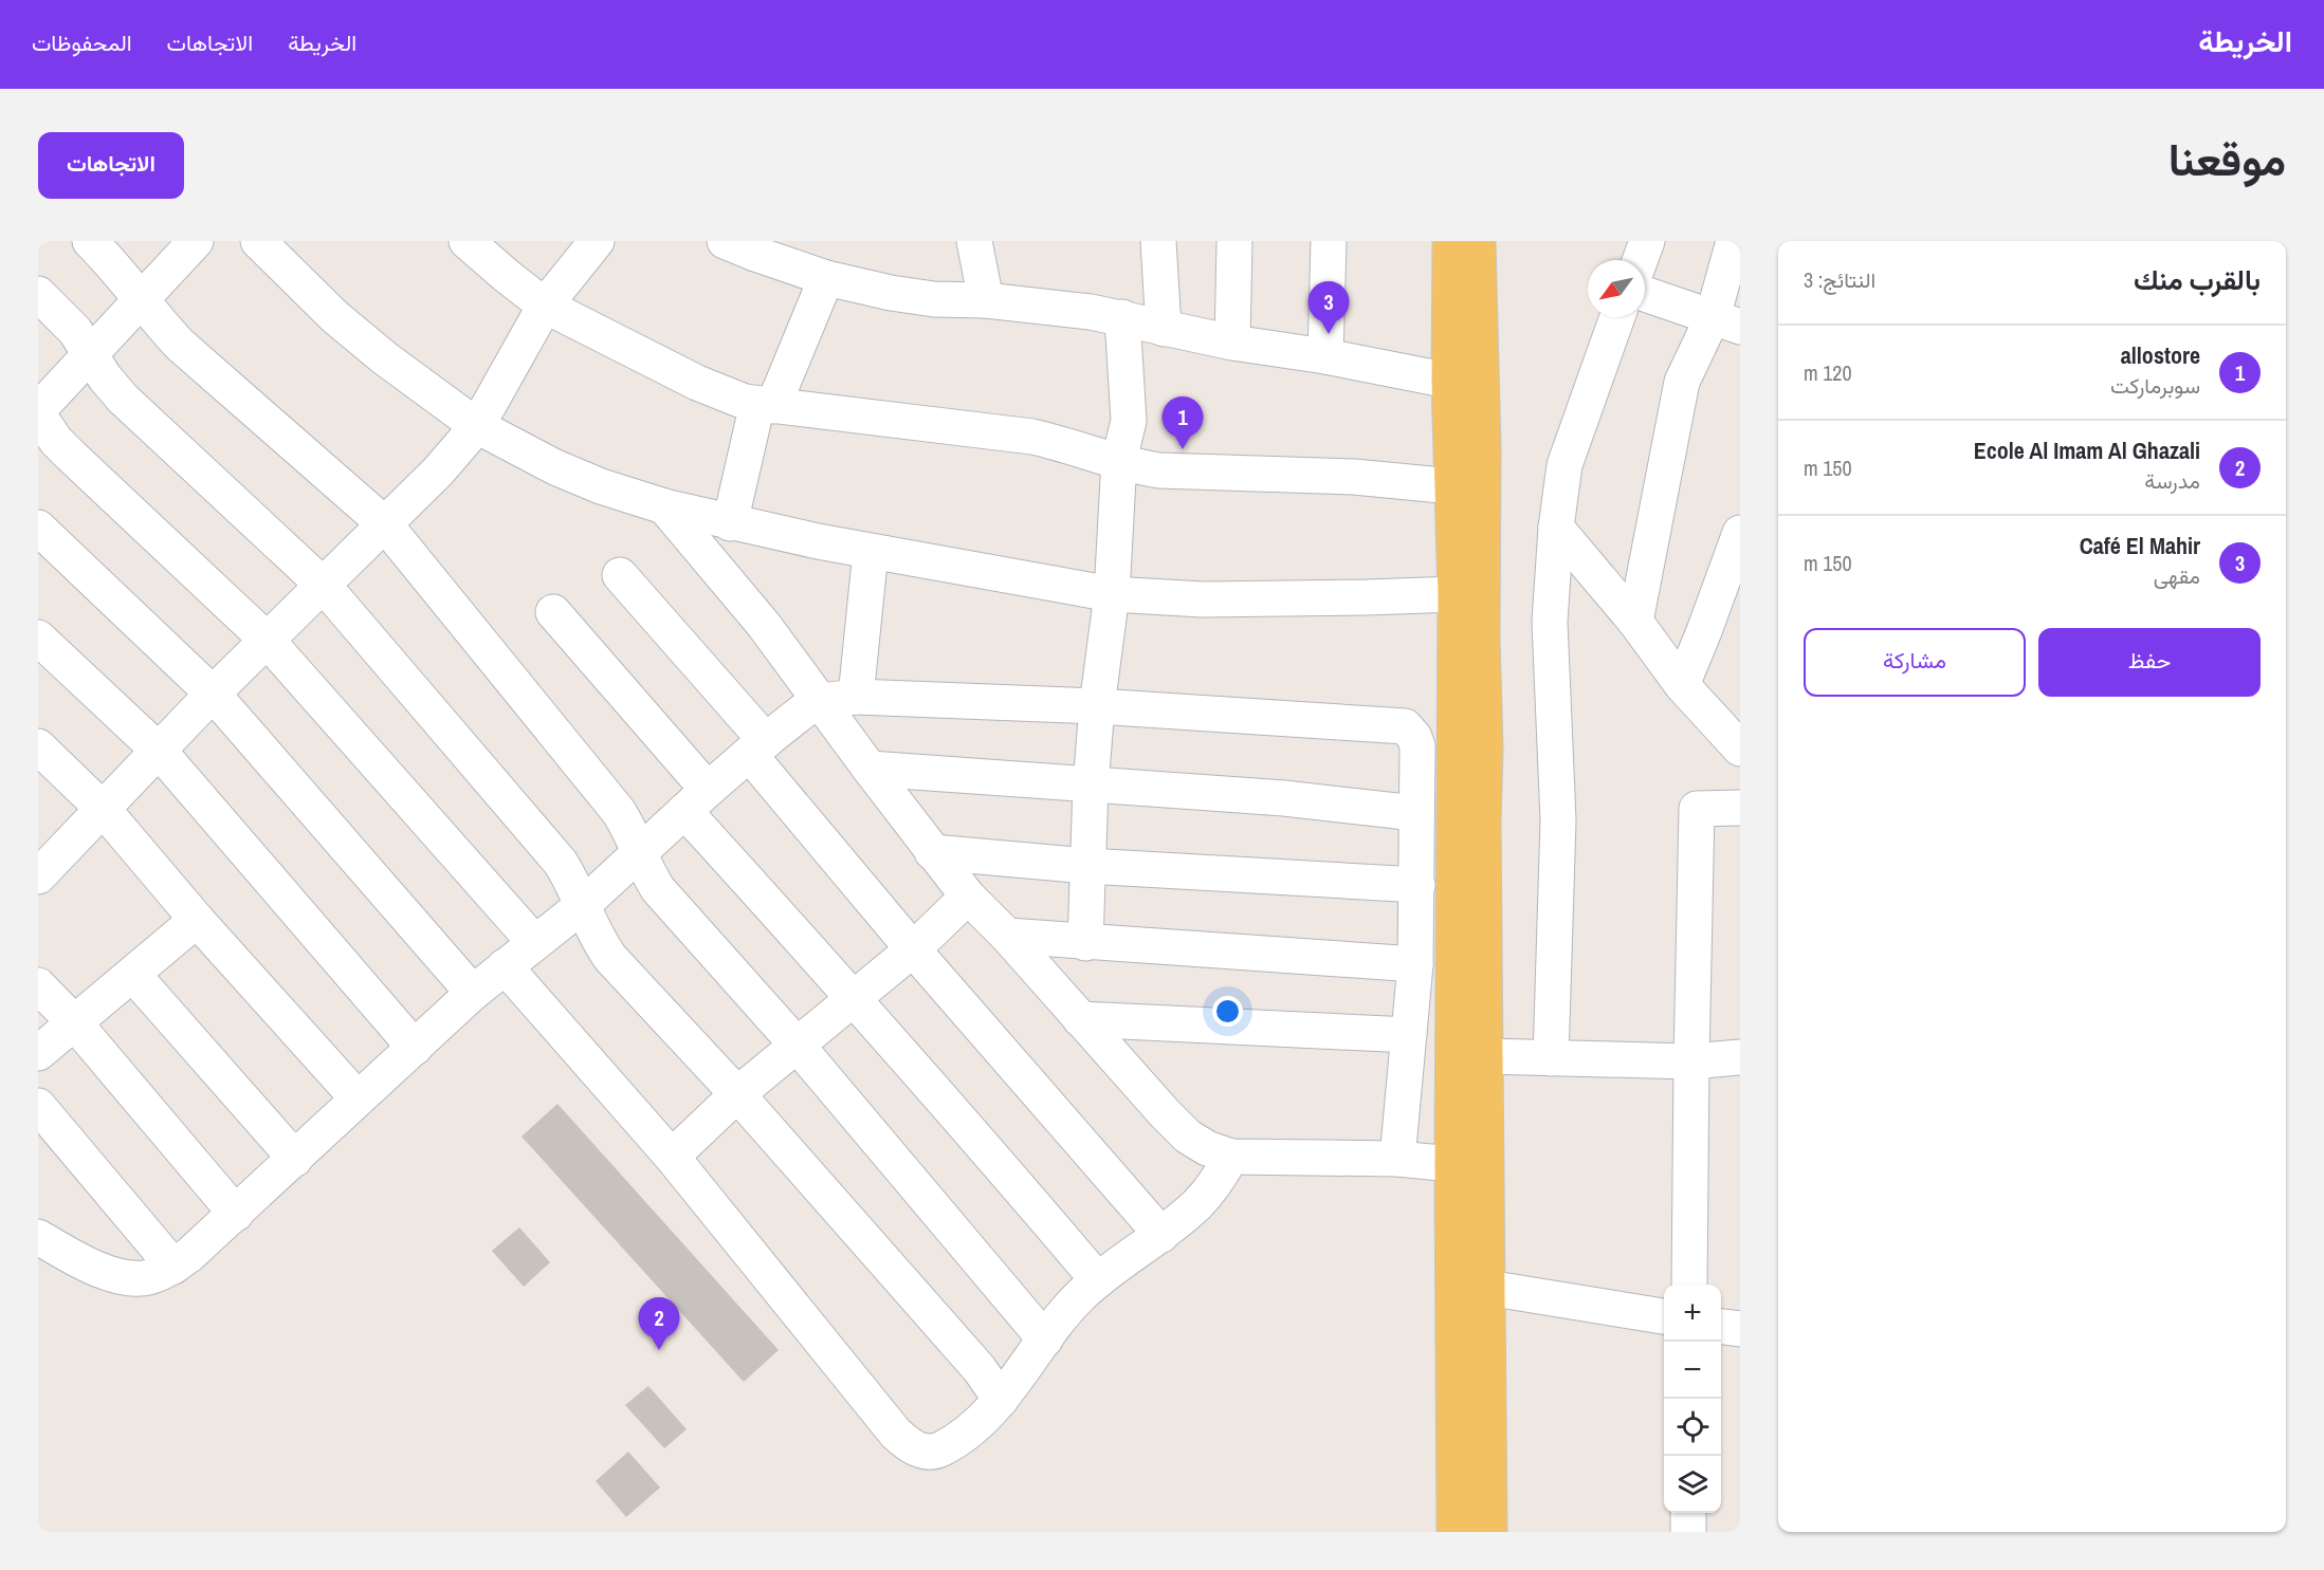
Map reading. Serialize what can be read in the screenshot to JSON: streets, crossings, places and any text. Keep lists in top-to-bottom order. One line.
{"north":"bottom left","page":{"header":"الخريطة","nav":["الخريطة","الاتجاهات","المحفوظات"],"title":"موقعنا","buttons":["الاتجاهات",["حفظ","مشاركة"]],"heading":["بالقرب منك","النتائج: 3"],"pins":["3","1","2"],"list":[{"mark":"1","name":"allostore","note":"سوبرماركت","value":"120 m"},{"mark":"2","name":"Ecole Al Imam Al Ghazali","note":"مدرسة","value":"150 m"},{"mark":"3","name":"Café El Mahir","note":"مقهى","value":"150 m"}],"map_buttons":["+","−"]}}
